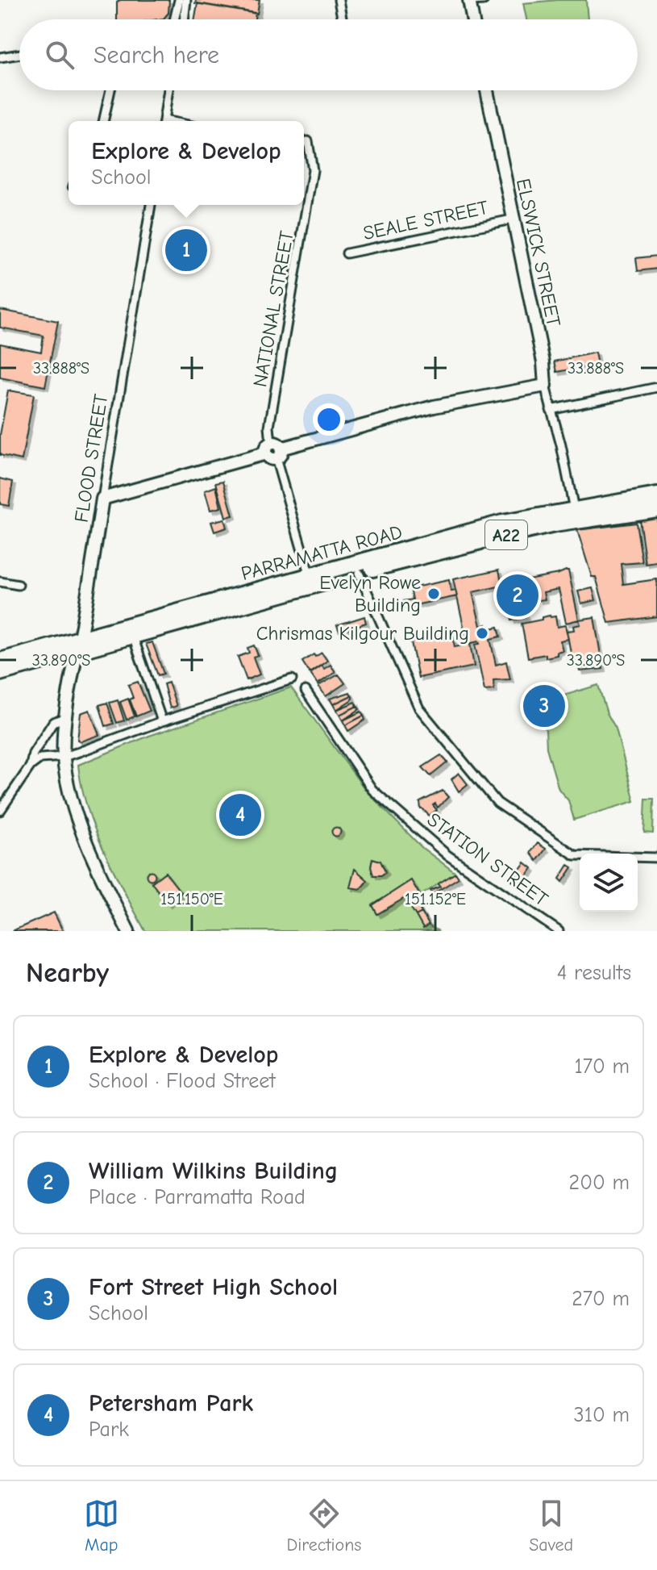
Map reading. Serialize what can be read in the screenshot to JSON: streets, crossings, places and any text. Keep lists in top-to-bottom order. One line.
{"streets":{"highway":["A22","PARRAMATTA ROAD"],"street":["SEALE STREET","ELSWICK STREET","NATIONAL STREET","FLOOD STREET","STATION STREET"]},"crossings":[["SEALE STREET","ELSWICK STREET"],["ELSWICK STREET","PARRAMATTA ROAD"],["NATIONAL STREET","PARRAMATTA ROAD"],["FLOOD STREET","PARRAMATTA ROAD"]],"places":["Evelyn Rowe Building","Chrismas Kilgour Building"],"page":{"search":"Search here","popup":["Explore & Develop","School"],"pins":["1","2","3","4"],"heading":["Nearby","4 results"],"list":[{"mark":"1","name":"Explore & Develop","note":"School · Flood Street","value":"170 m"},{"mark":"2","name":"William Wilkins Building","note":"Place · Parramatta Road","value":"200 m"},{"mark":"3","name":"Fort Street High School","note":"School","value":"270 m"},{"mark":"4","name":"Petersham Park","note":"Park","value":"310 m"}],"nav":["Map","Directions","Saved"]},"coordinates":["33.888°S","33.890°S","151.150°E","151.152°E"]}
